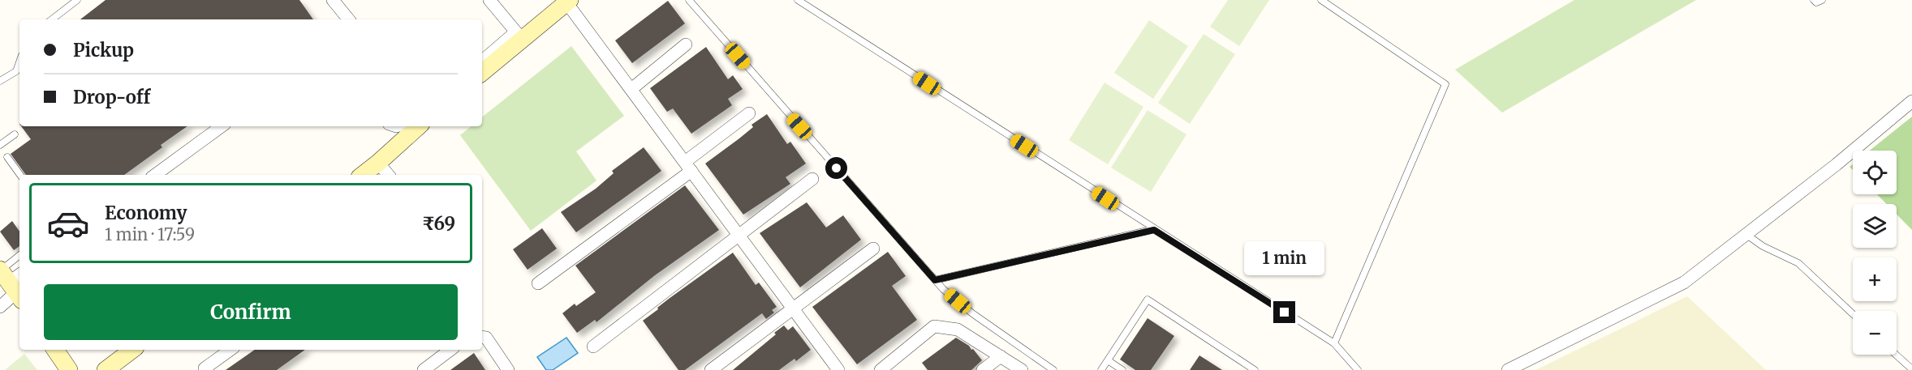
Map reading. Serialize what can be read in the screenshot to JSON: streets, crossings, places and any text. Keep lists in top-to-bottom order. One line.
{"page":{"banner":["Pickup","Drop-off"],"map_buttons":["+","−"],"list":[{"name":"Economy","note":"1 min · 17:59","value":"₹69"}],"bubble":"1 min","buttons":"Confirm"}}
